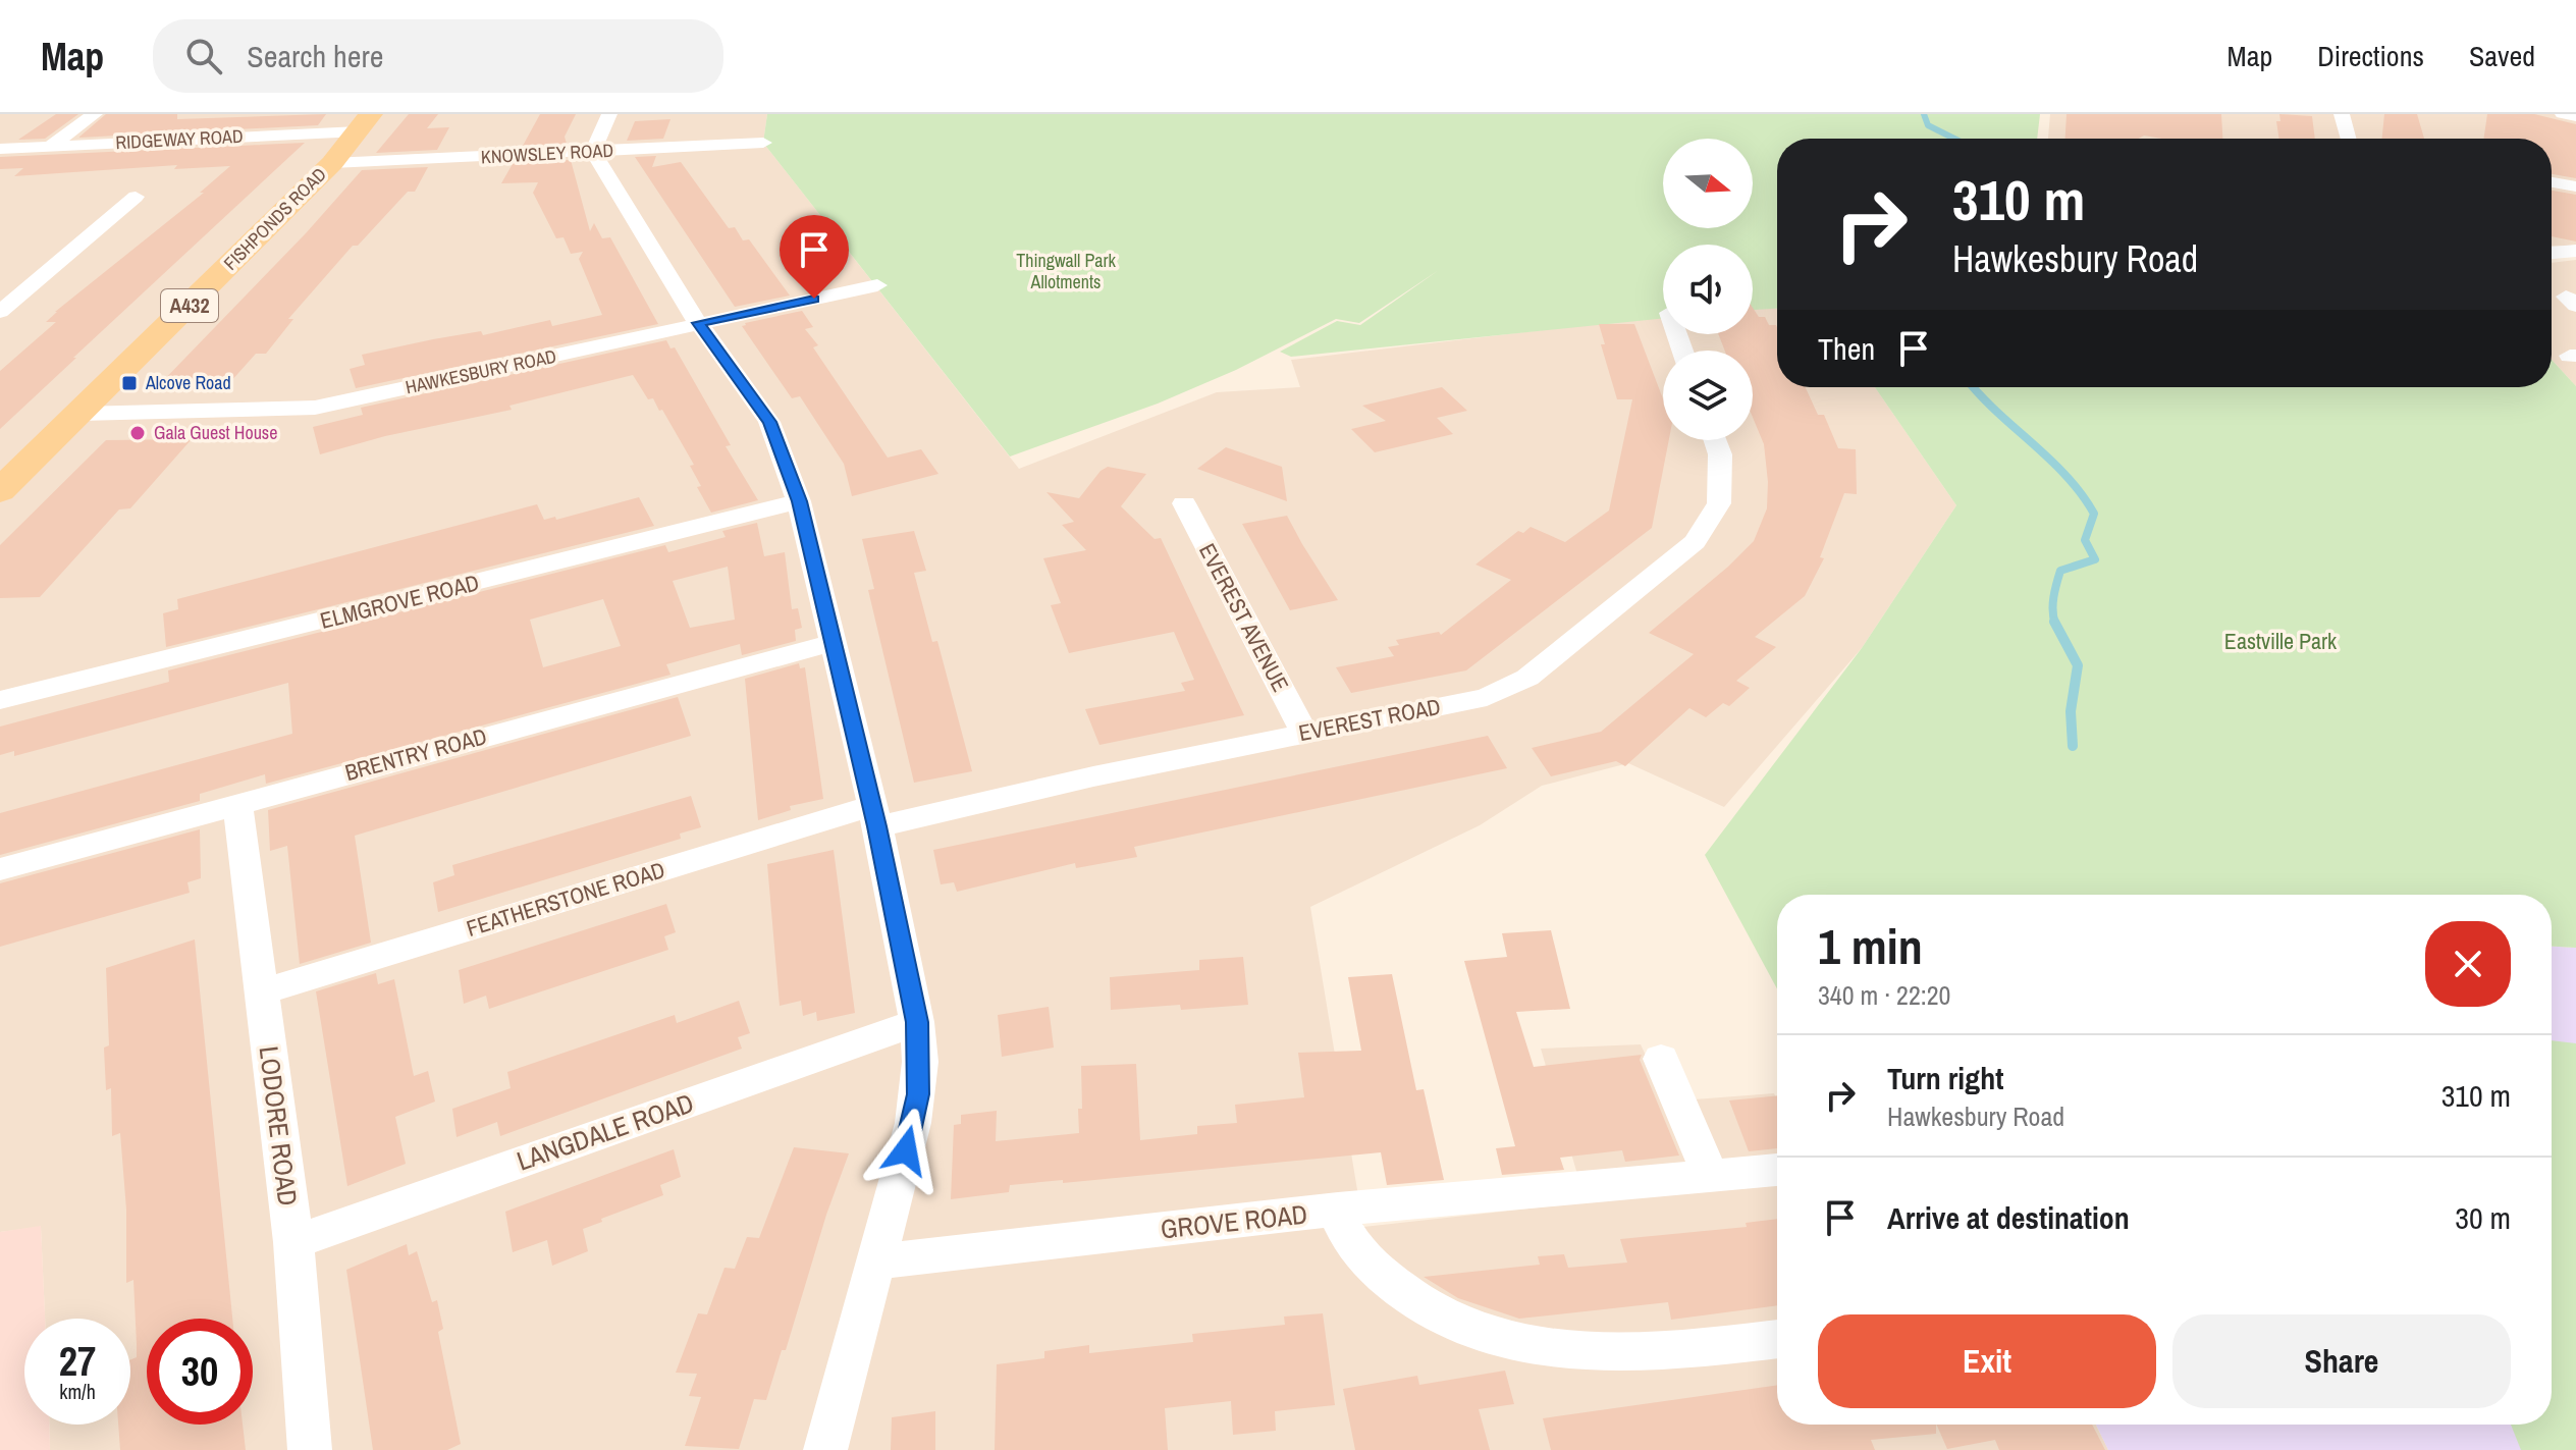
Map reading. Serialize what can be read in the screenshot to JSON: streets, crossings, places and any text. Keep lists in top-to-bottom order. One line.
{"streets":{"main road":["FISHPONDS ROAD","A432"],"street":["RIDGEWAY ROAD","KNOWSLEY ROAD","HAWKESBURY ROAD","ELMGROVE ROAD","EVEREST AVENUE","EVEREST ROAD","BRENTRY ROAD","FEATHERSTONE ROAD","LODORE ROAD","LANGDALE ROAD","GROVE ROAD"]},"crossings":[["RIDGEWAY ROAD","FISHPONDS ROAD"],["KNOWSLEY ROAD","FISHPONDS ROAD"],["FISHPONDS ROAD","HAWKESBURY ROAD"],["EVEREST AVENUE","EVEREST ROAD"],["EVEREST ROAD","FEATHERSTONE ROAD"],["BRENTRY ROAD","LODORE ROAD"],["FEATHERSTONE ROAD","LODORE ROAD"],["LODORE ROAD","LANGDALE ROAD"]],"parks":["Thingwall Park Allotments","Eastville Park"],"places":{"transit":["Alcove Road"],"other":["Gala Guest House"]},"north":"right","page":{"header":"Map","search":"Search here","nav":["Map","Directions","Saved"],"turn":["310 m","Hawkesbury Road"],"then":"Then","heading":["1 min","340 m · 22:20"],"list":[{"name":"Turn right","note":"Hawkesbury Road","value":"310 m"},{"name":"Arrive at destination","value":"30 m"}],"buttons":["Exit","Share"],"speed":"27 km/h","limit":"30"}}
